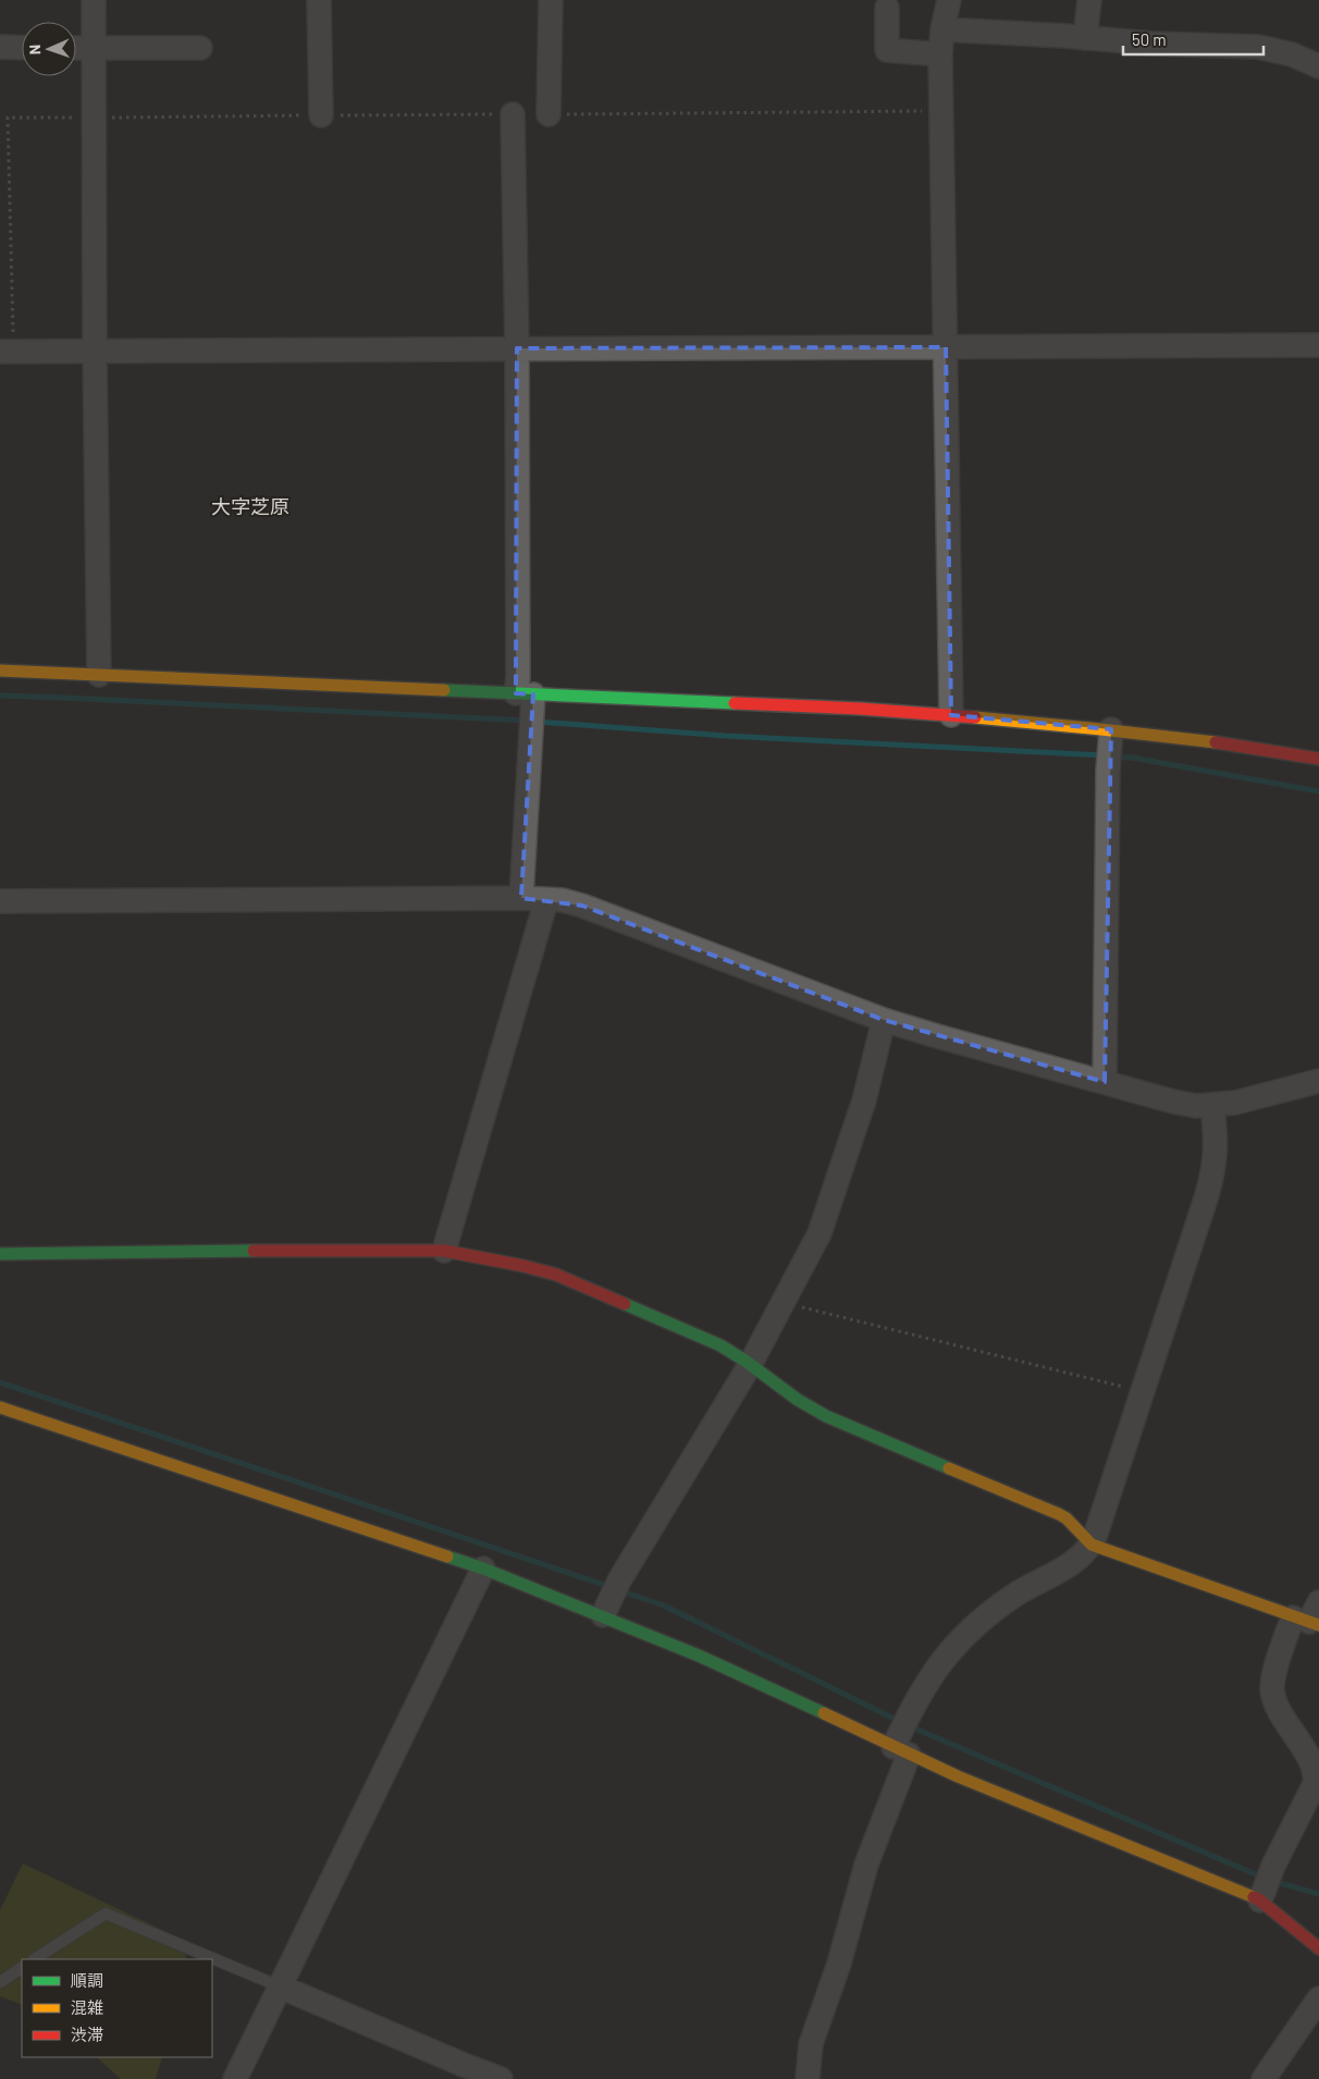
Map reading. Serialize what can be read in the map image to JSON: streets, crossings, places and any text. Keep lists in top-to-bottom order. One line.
{"districts":["大字芝原"],"legend":["順調","混雑","渋滞"],"scale_bar":"50 m","north":"left"}
